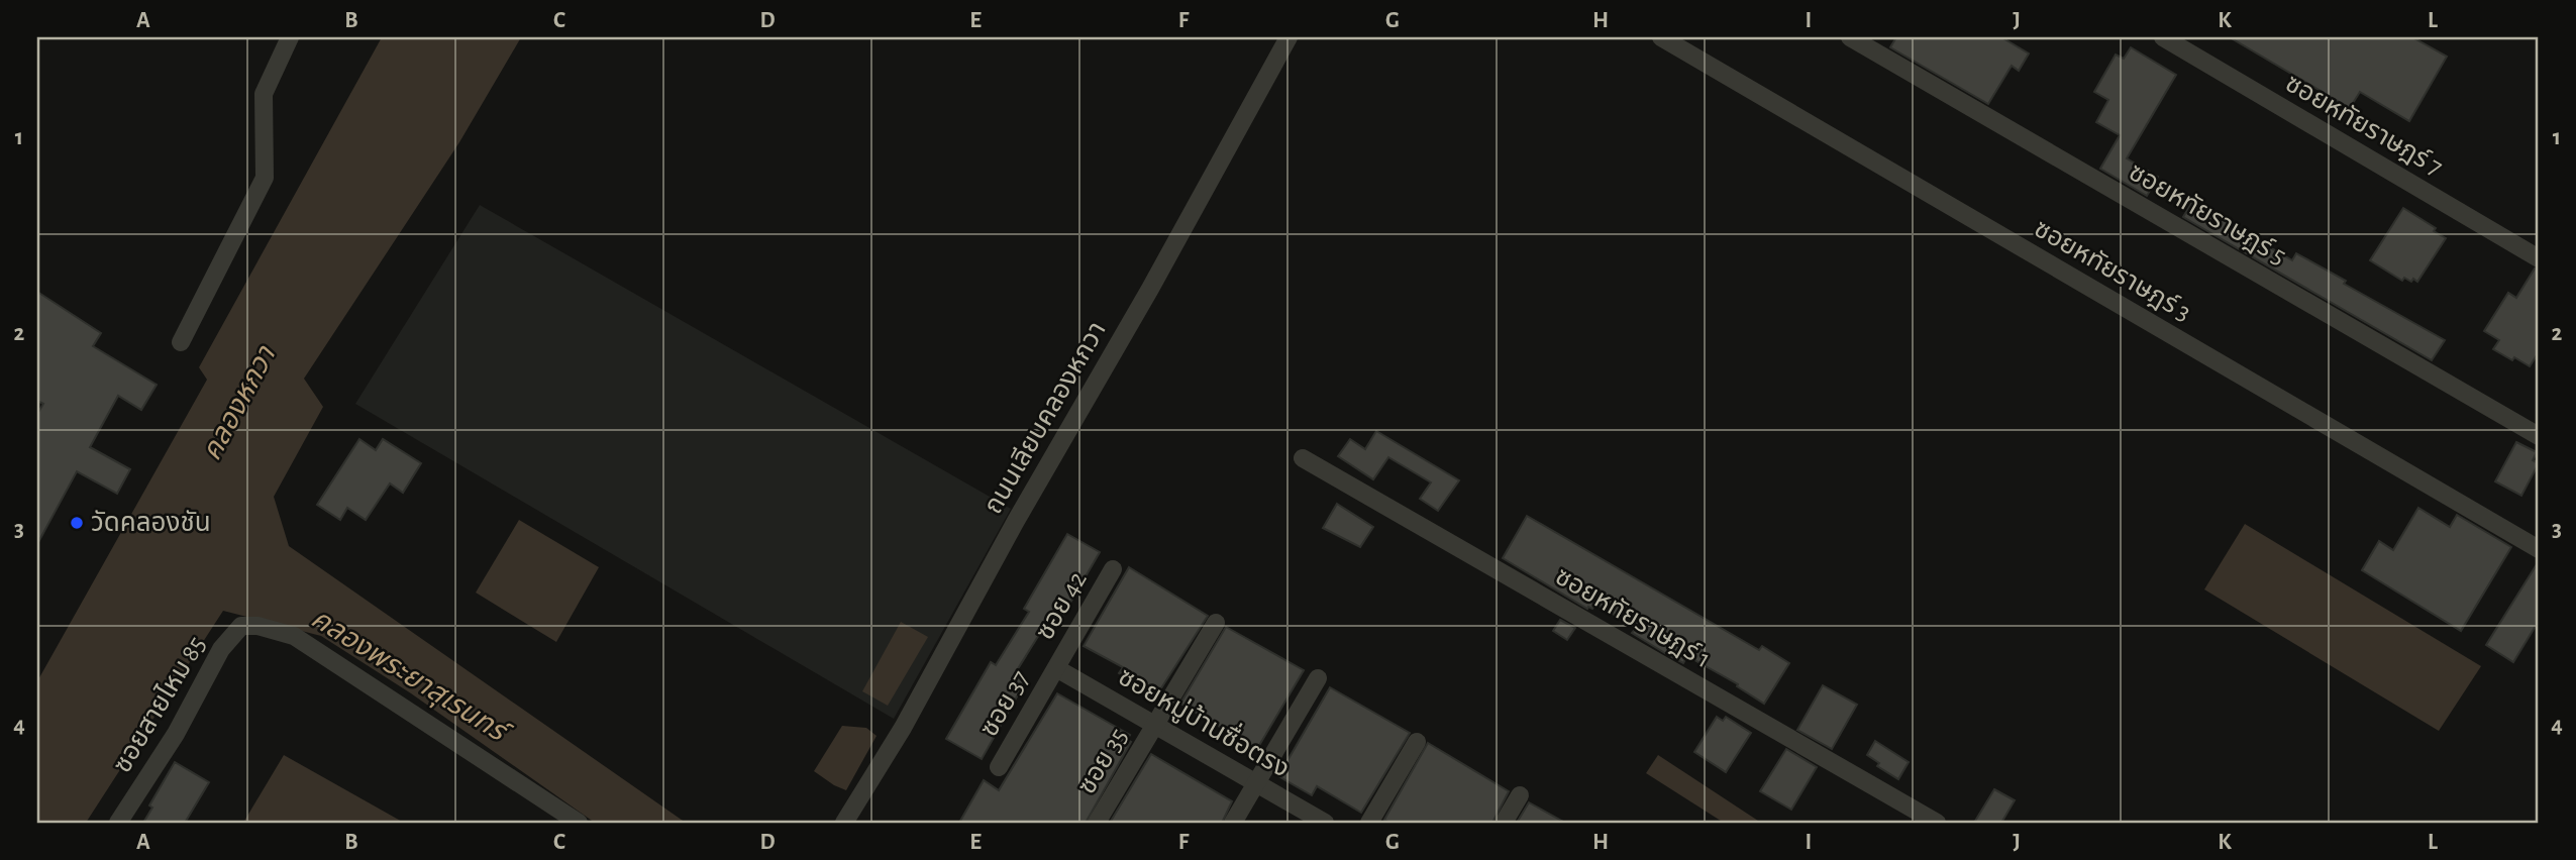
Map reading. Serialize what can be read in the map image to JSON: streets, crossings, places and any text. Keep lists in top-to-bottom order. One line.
{"streets":{"street":["ซอยหทัยราษฎร์ 7","ซอยหทัยราษฎร์ 5","ซอยหทัยราษฎร์ 3","ถนนเลียบคลองหกวา","ซอย 42","ซอยหทัยราษฎร์ 1","ซอย 37","ซอยสายไหม 85","ซอยหมู่บ้านซื่อตรง","ซอย 35"]},"crossings":[["ซอย 42","ซอย 37"],["ซอย 42","ซอยหมู่บ้านซื่อตรง"],["ซอย 37","ซอยหมู่บ้านซื่อตรง"],["ซอยหมู่บ้านซื่อตรง","ซอย 35"]],"water":["คลองหกวา","คลองพระยาสุเรนทร์"],"places":["วัดคลองชัน"],"grid":{"columns":["A","B","C","D","E","F","G","H","I","J","K","L"],"rows":["1","2","3","4"]}}
